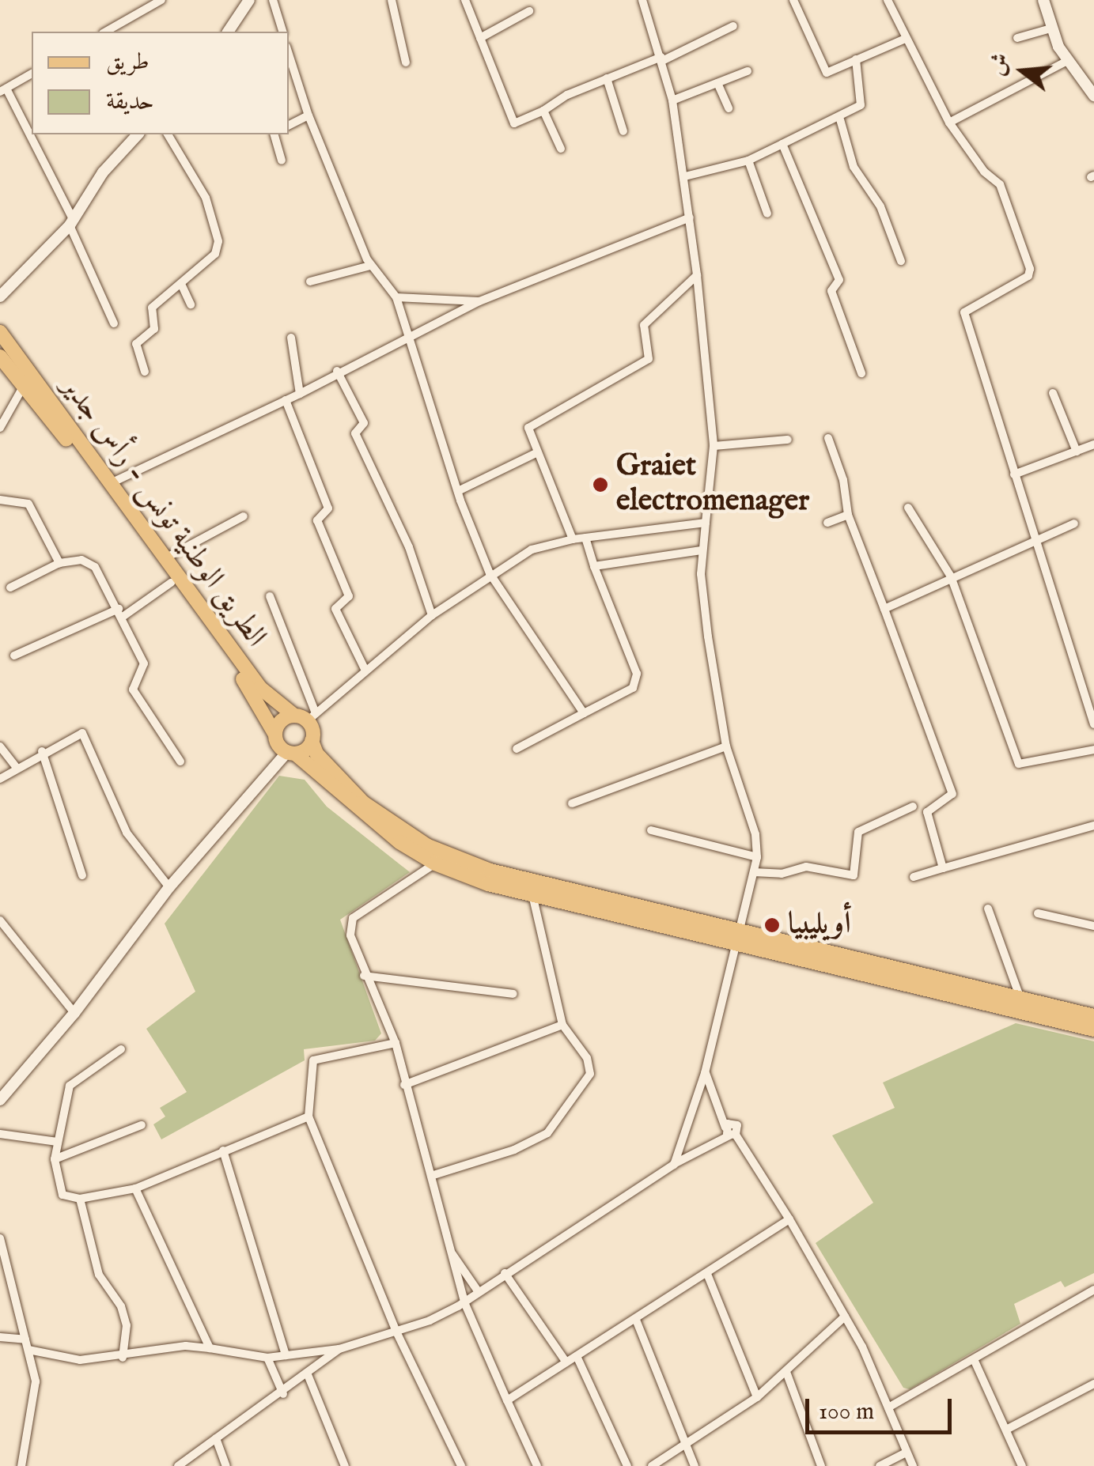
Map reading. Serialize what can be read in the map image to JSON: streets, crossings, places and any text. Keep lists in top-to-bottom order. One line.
{"streets":{"main road":["الطريق الوطنية تونس - رأس جدير"]},"places":["Graiet electromenager","أويليبيا"],"legend":["طريق","حديقة"],"scale_bar":"100 m","north":"left"}
